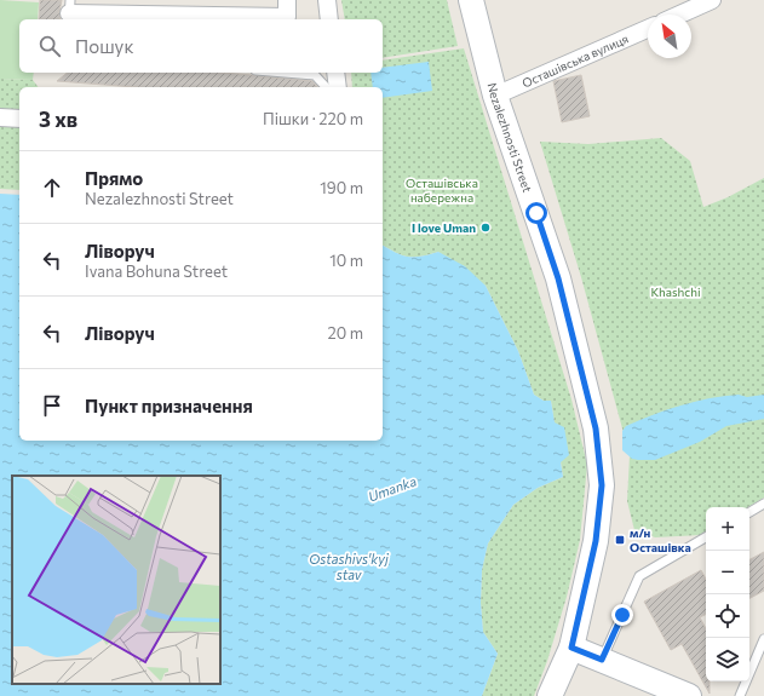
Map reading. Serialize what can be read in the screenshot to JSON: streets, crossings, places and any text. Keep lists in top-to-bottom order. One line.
{"streets":{"main road":["Nezalezhnosti Street"],"street":["Осташівська вулиця"]},"crossings":[["Осташівська вулиця","Nezalezhnosti Street"]],"water":["Umanka","Ostashivs'kyj stav"],"parks":["Осташівська набережна","Khashchi"],"places":{"other":["I love Uman"],"transit":["м/н Осташівка"]},"north":"top left","page":{"search":"Пошук","heading":["3 хв","Пішки · 220 m"],"list":[["Прямо","Nezalezhnosti Street","190 m"],["Ліворуч","Ivana Bohuna Street","10 m"],["Ліворуч","20 m"],"Пункт призначення"],"map_buttons":["+","−"]}}
